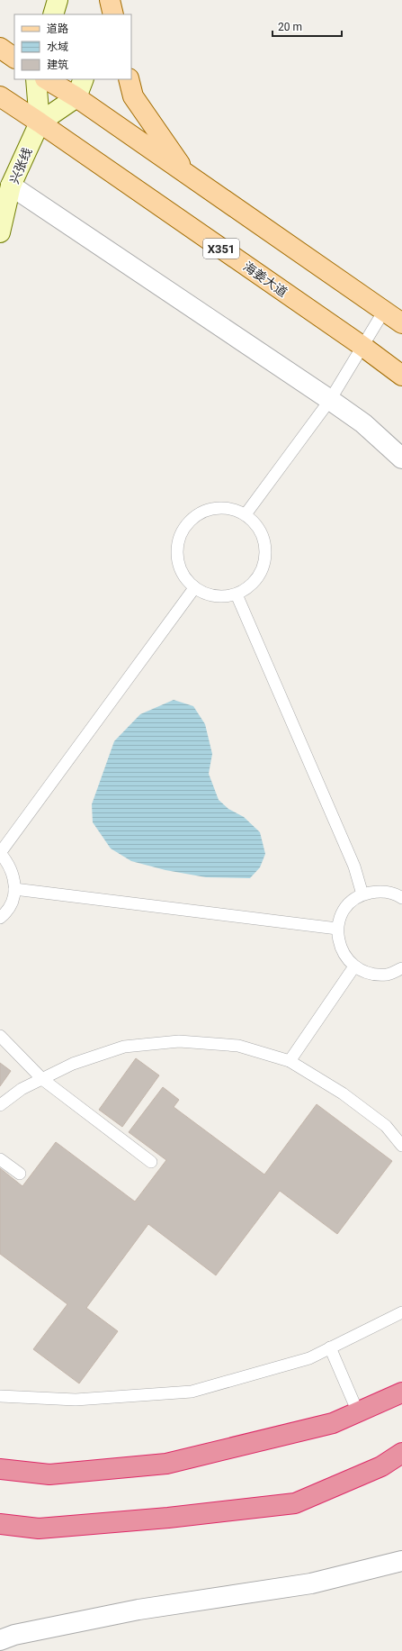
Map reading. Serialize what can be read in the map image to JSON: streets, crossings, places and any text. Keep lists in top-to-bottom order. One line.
{"streets":{"main road":["兴张线","X351","海姜大道"]},"crossings":[["兴张线","海姜大道"]],"legend":["道路","水域","建筑"],"scale_bar":"20 m"}
